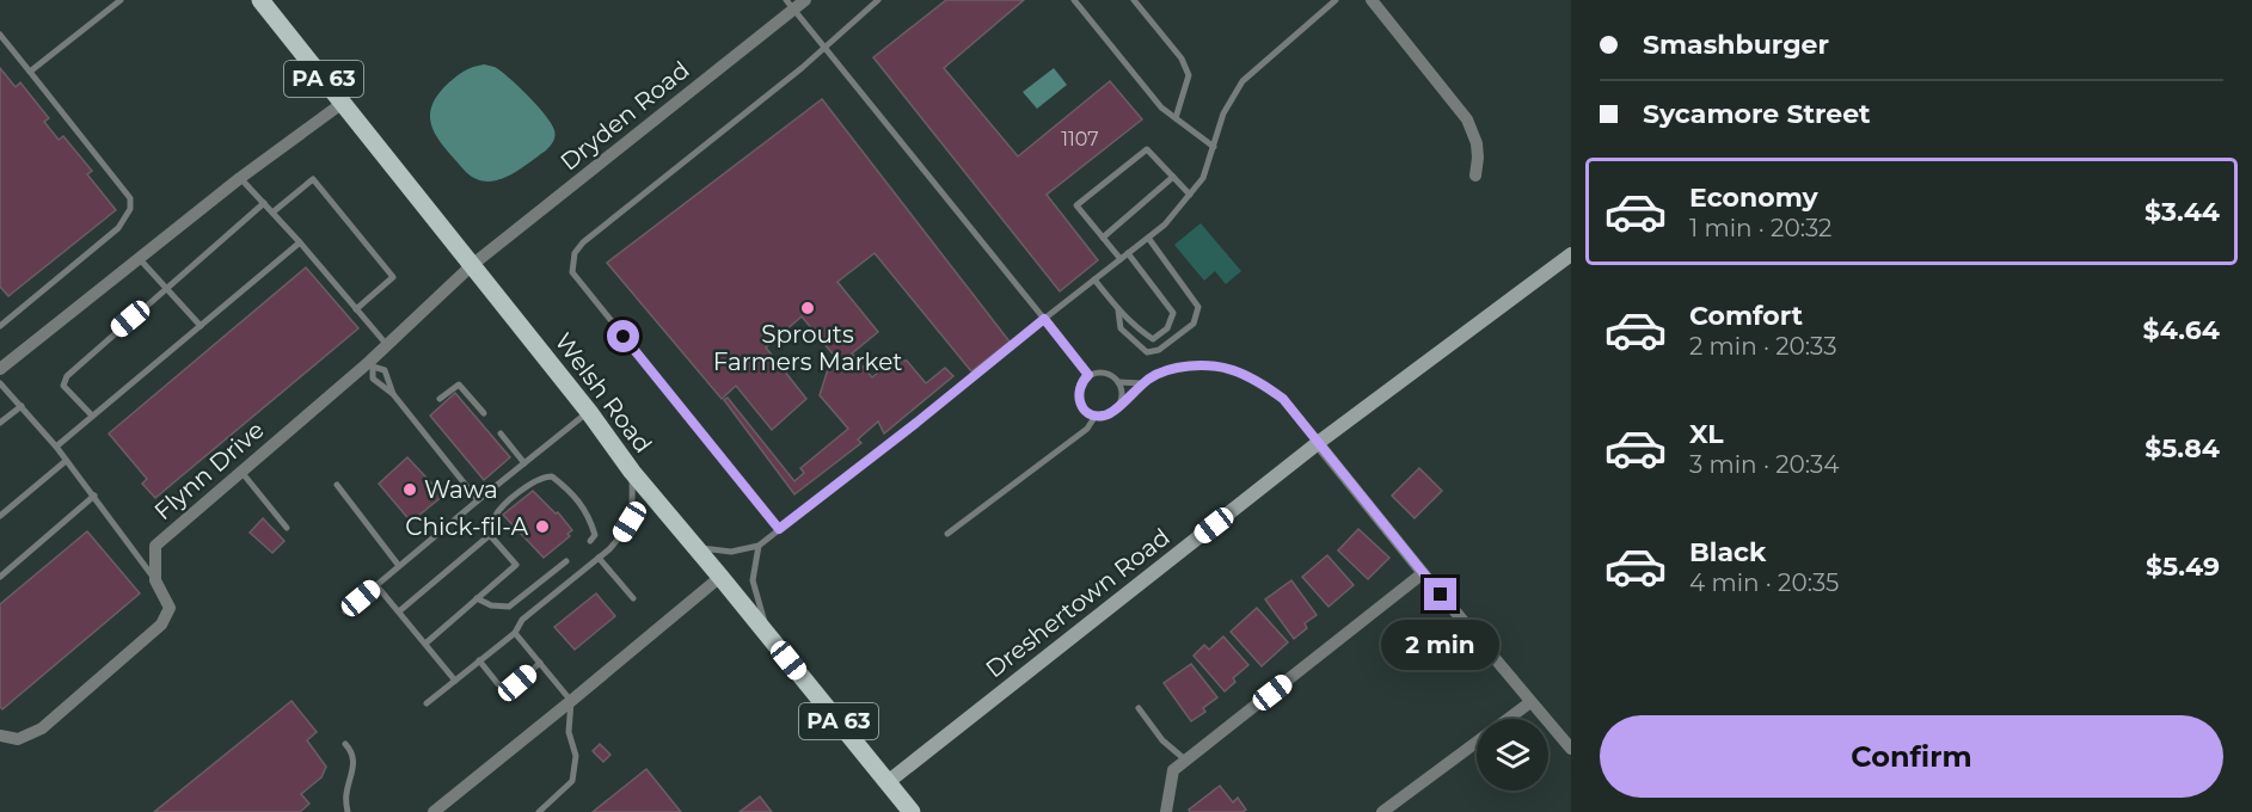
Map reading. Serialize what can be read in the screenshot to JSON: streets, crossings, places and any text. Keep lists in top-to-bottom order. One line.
{"streets":{"main road":["PA 63","Welsh Road","Dreshertown Road"],"street":["Dryden Road","Flynn Drive"]},"crossings":[["Dryden Road","Welsh Road"],["Dryden Road","Flynn Drive"],["Welsh Road","Flynn Drive"],["Welsh Road","Dreshertown Road"]],"places":["Sprouts Farmers Market","Wawa","Chick-fil-A"],"house_numbers":["1107"],"page":{"banner":["Smashburger","Sycamore Street"],"list":[{"name":"Economy","note":"1 min · 20:32","value":"$3.44"},{"name":"Comfort","note":"2 min · 20:33","value":"$4.64"},{"name":"XL","note":"3 min · 20:34","value":"$5.84"},{"name":"Black","note":"4 min · 20:35","value":"$5.49"}],"bubble":"2 min","buttons":"Confirm"}}
